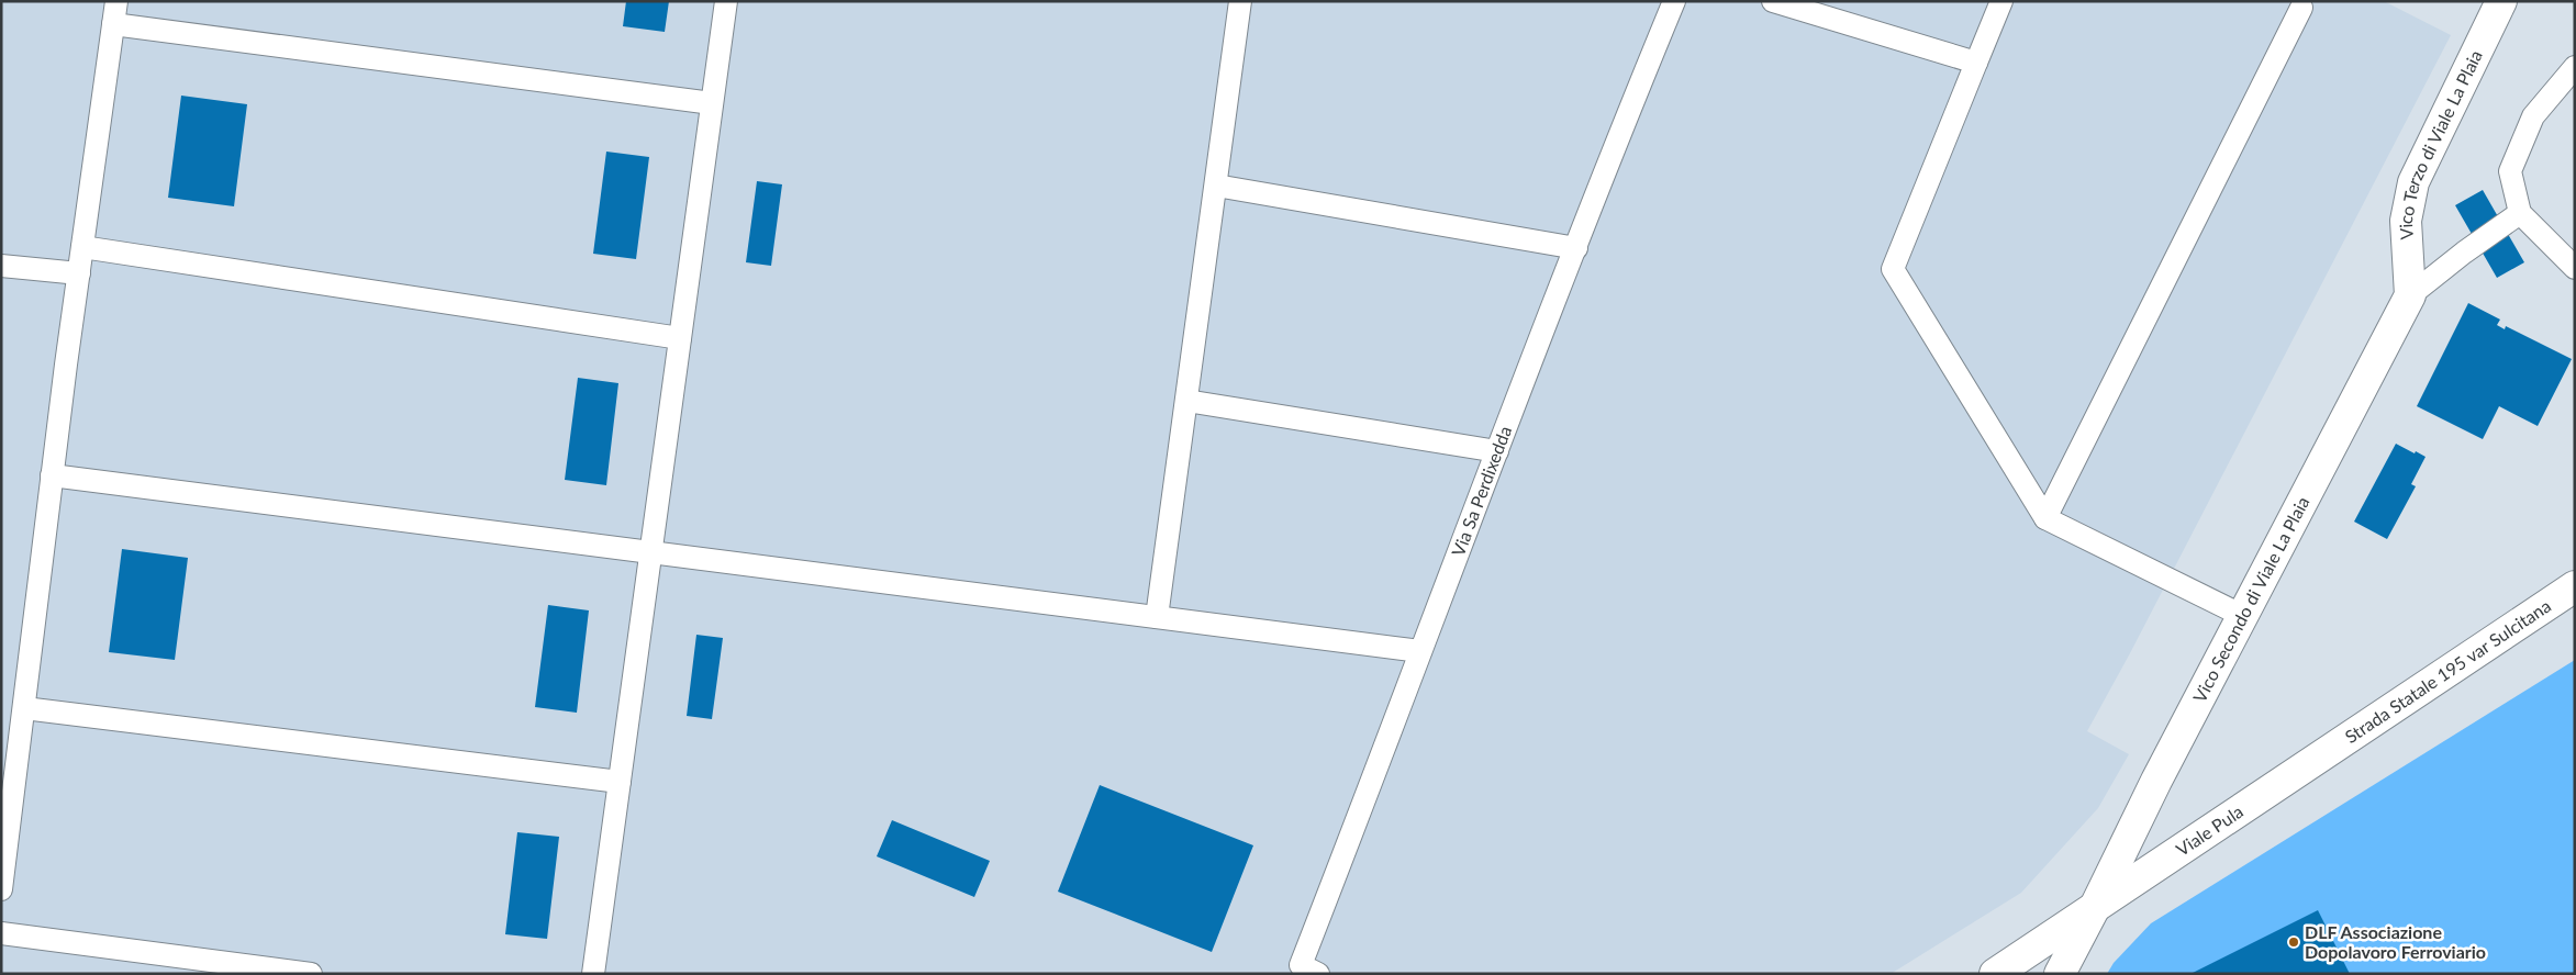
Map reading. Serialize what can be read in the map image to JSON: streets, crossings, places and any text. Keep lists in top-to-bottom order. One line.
{"streets":{"street":["Vico Terzo di Viale La Plaia","Vico Secondo di Viale La Plaia","Strada Statale 195 var Sulcitana","Viale Pula"],"lane":["Via Sa Perdixedda"]},"crossings":[["Vico Terzo di Viale La Plaia","Vico Secondo di Viale La Plaia"],["Vico Secondo di Viale La Plaia","Viale Pula"],["Strada Statale 195 var Sulcitana","Viale Pula"]],"places":["DLF Associazione Dopolavoro Ferroviario"]}
